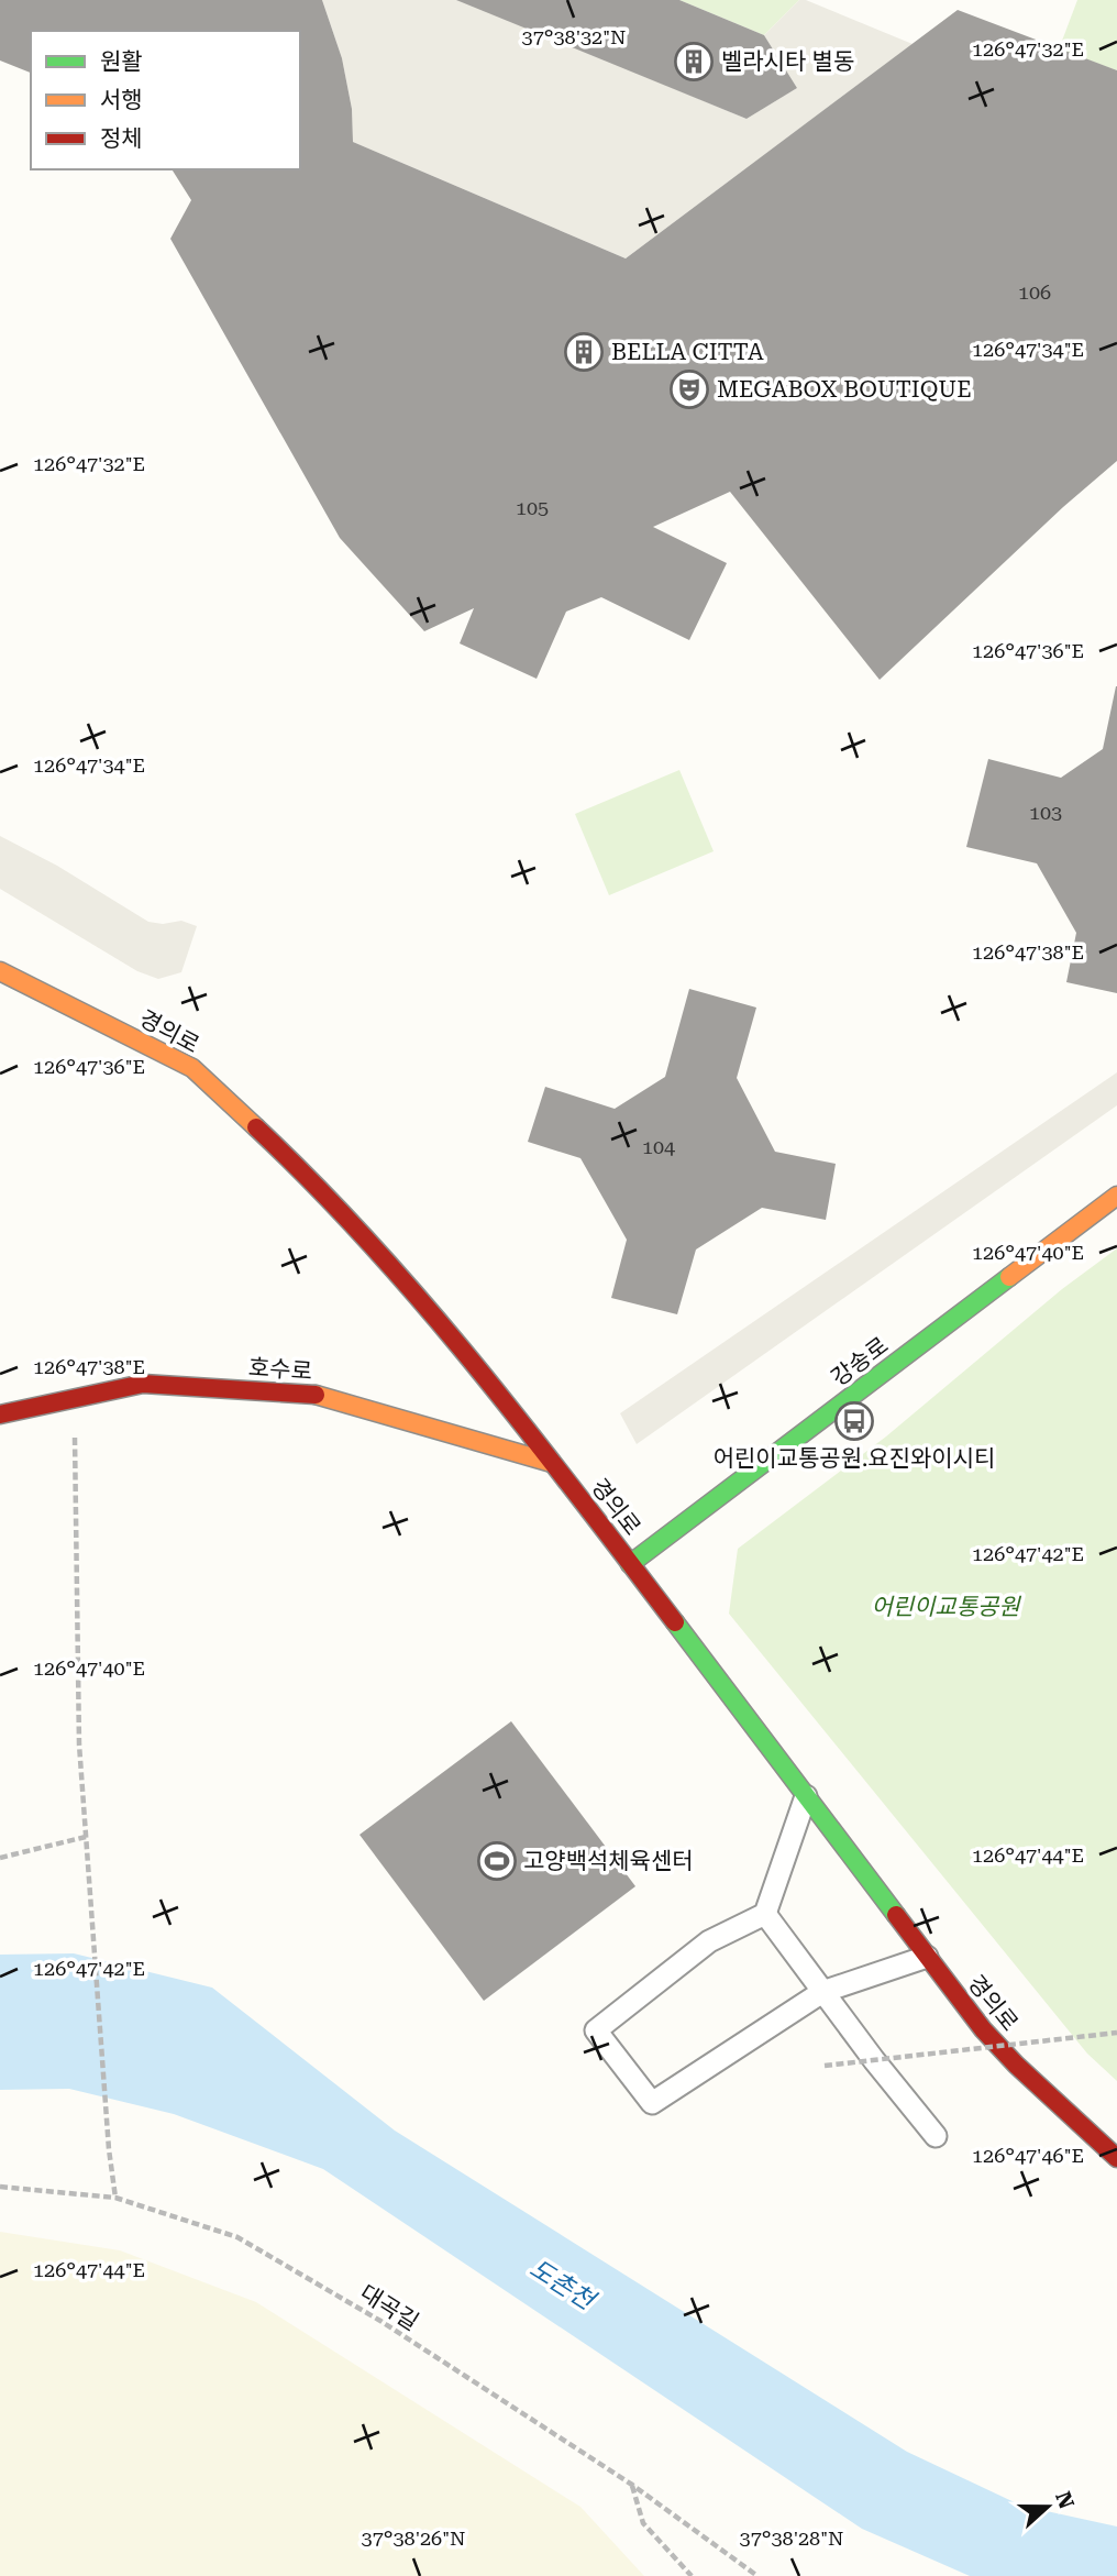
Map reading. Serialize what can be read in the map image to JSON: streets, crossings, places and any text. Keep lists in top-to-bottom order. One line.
{"streets":{"street":["경의로","강송로","호수로"],"path":["대곡길"]},"crossings":[["경의로","강송로"],["경의로","호수로"]],"water":["도촌천"],"parks":["어린이교통공원"],"places":{"building":["벨라시타 별동","BELLA CITTA"],"theatre":["MEGABOX BOUTIQUE"],"bus stop":["어린이교통공원.요진와이시티"],"sports":["고양백석체육센터"]},"house_numbers":["106","105","103","104"],"legend":["원활","서행","정체"],"north":"right","coordinates":["37°38'32\"N","126°47'32\"E","126°47'34\"E","126°47'36\"E","126°47'38\"E","126°47'40\"E","126°47'42\"E","126°47'44\"E","126°47'46\"E","37°38'26\"N","37°38'28\"N"]}
